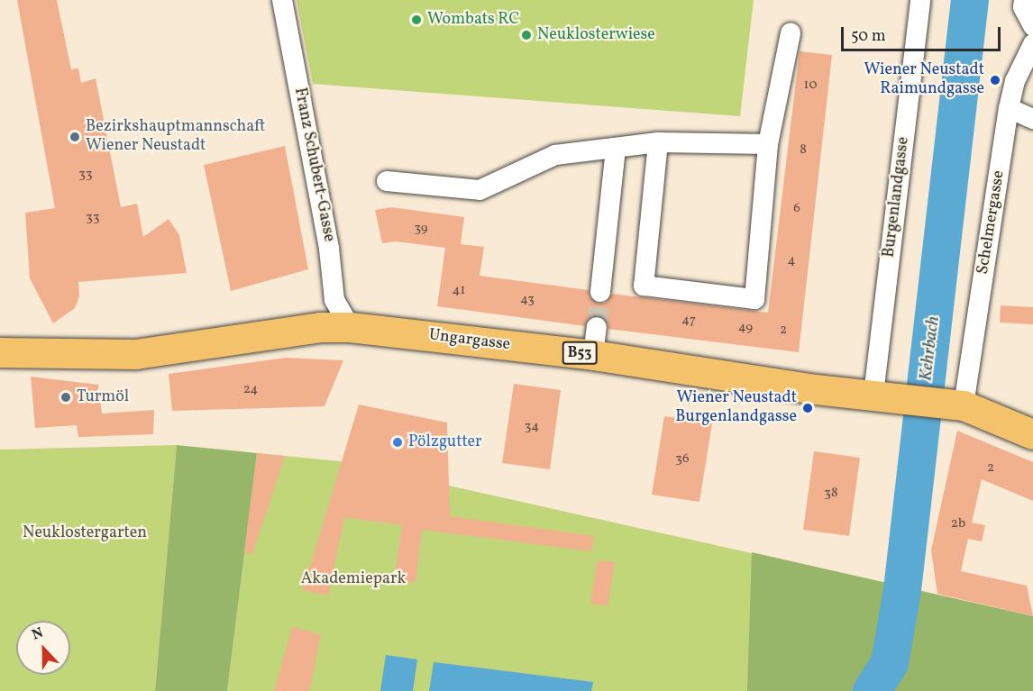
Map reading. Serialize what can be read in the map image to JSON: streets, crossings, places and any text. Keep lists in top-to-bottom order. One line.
{"streets":{"main road":["Ungargasse","B53"],"street":["Franz Schubert-Gasse","Burgenlandgasse","Schelmergasse"]},"crossings":[["Franz Schubert-Gasse","Ungargasse"],["Burgenlandgasse","Ungargasse"],["Schelmergasse","Ungargasse"],["Schelmergasse","B53"],["Ungargasse","B53"]],"water":["Kehrbach"],"parks":["Neuklostergarten","Akademiepark"],"places":["Wombats RC","Neuklosterwiese","Wiener Neustadt Raimundgasse","Bezirkshauptmannschaft Wiener Neustadt","Turmöl","Wiener Neustadt Burgenlandgasse","Pölzgutter"],"house_numbers":["10","8","33","6","33","39","4","41","43","47","49","2","24","34","36","2","38","2b"],"scale_bar":"50 m","north":"top"}
